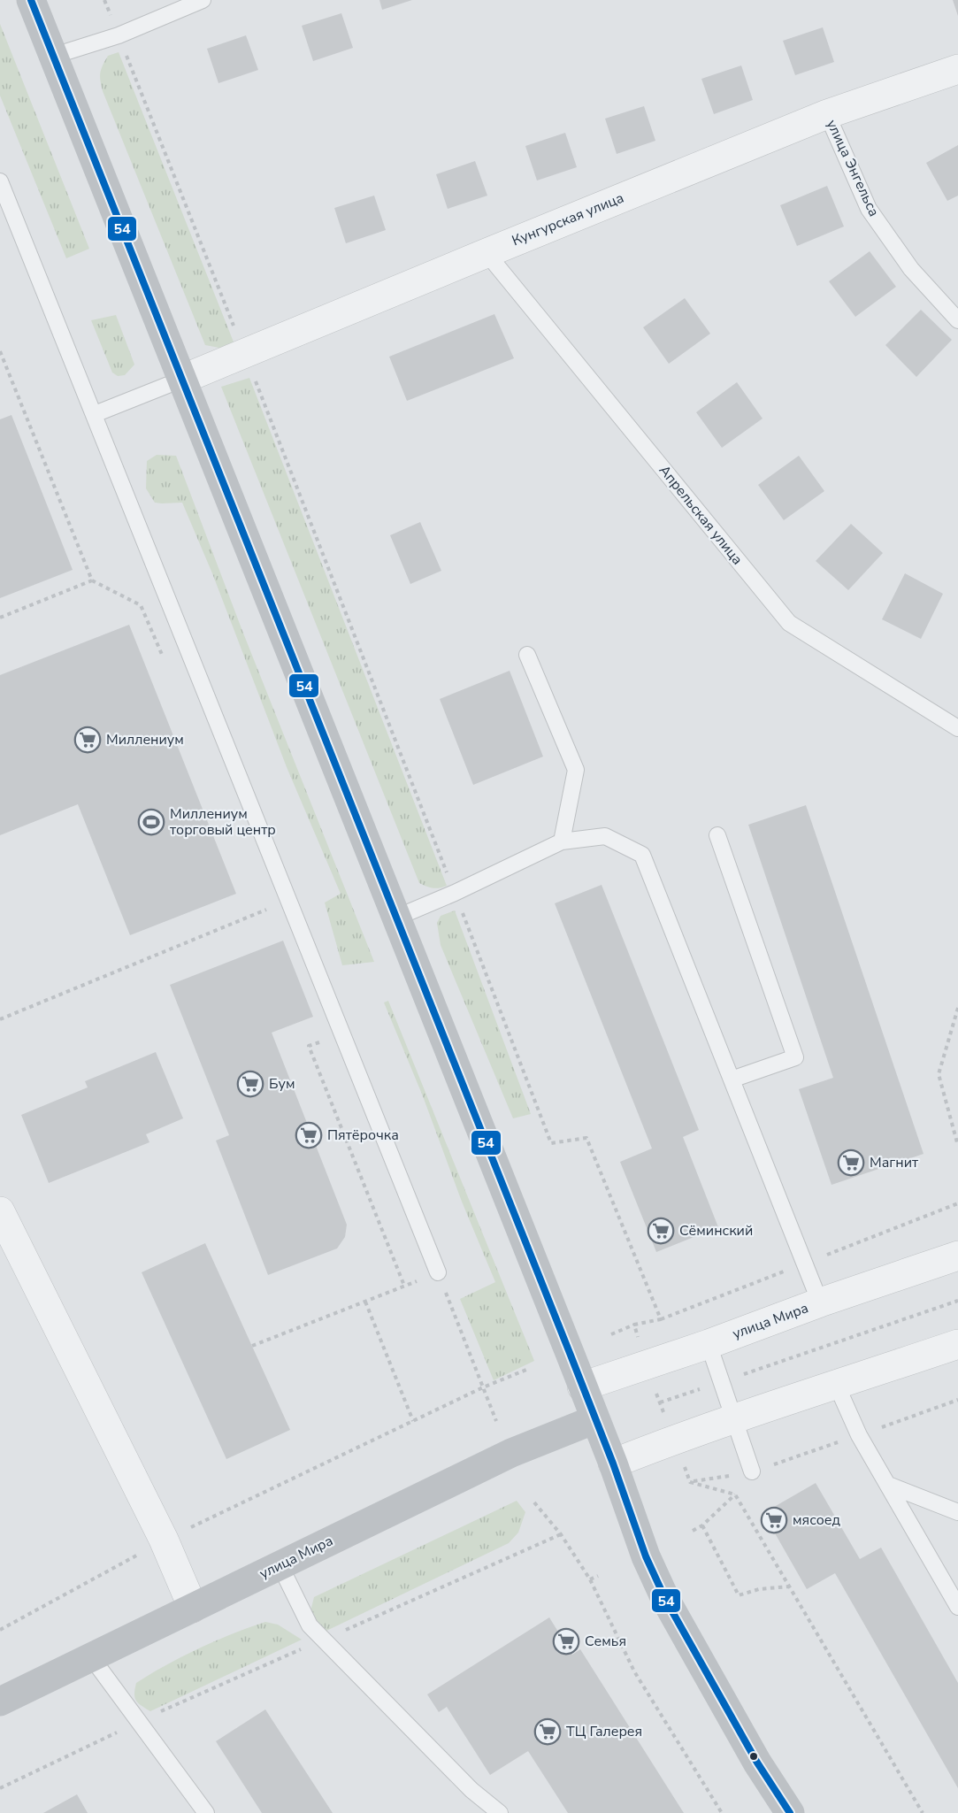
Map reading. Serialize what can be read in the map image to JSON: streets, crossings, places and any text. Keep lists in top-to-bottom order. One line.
{"streets":{"main road":["улица Мира"],"street":["Кунгурская улица"],"lane":["улица Энгельса","Апрельская улица"]},"crossings":[["улица Энгельса","Кунгурская улица"],["Кунгурская улица","Апрельская улица"]],"places":{"supermarket":["Миллениум","Бум","Пятёрочка","Магнит","Сёминский","мясоед","Семья","ТЦ Галерея"],"sports":["Миллениум торговый центр"]},"lines":["transit line 54"]}
